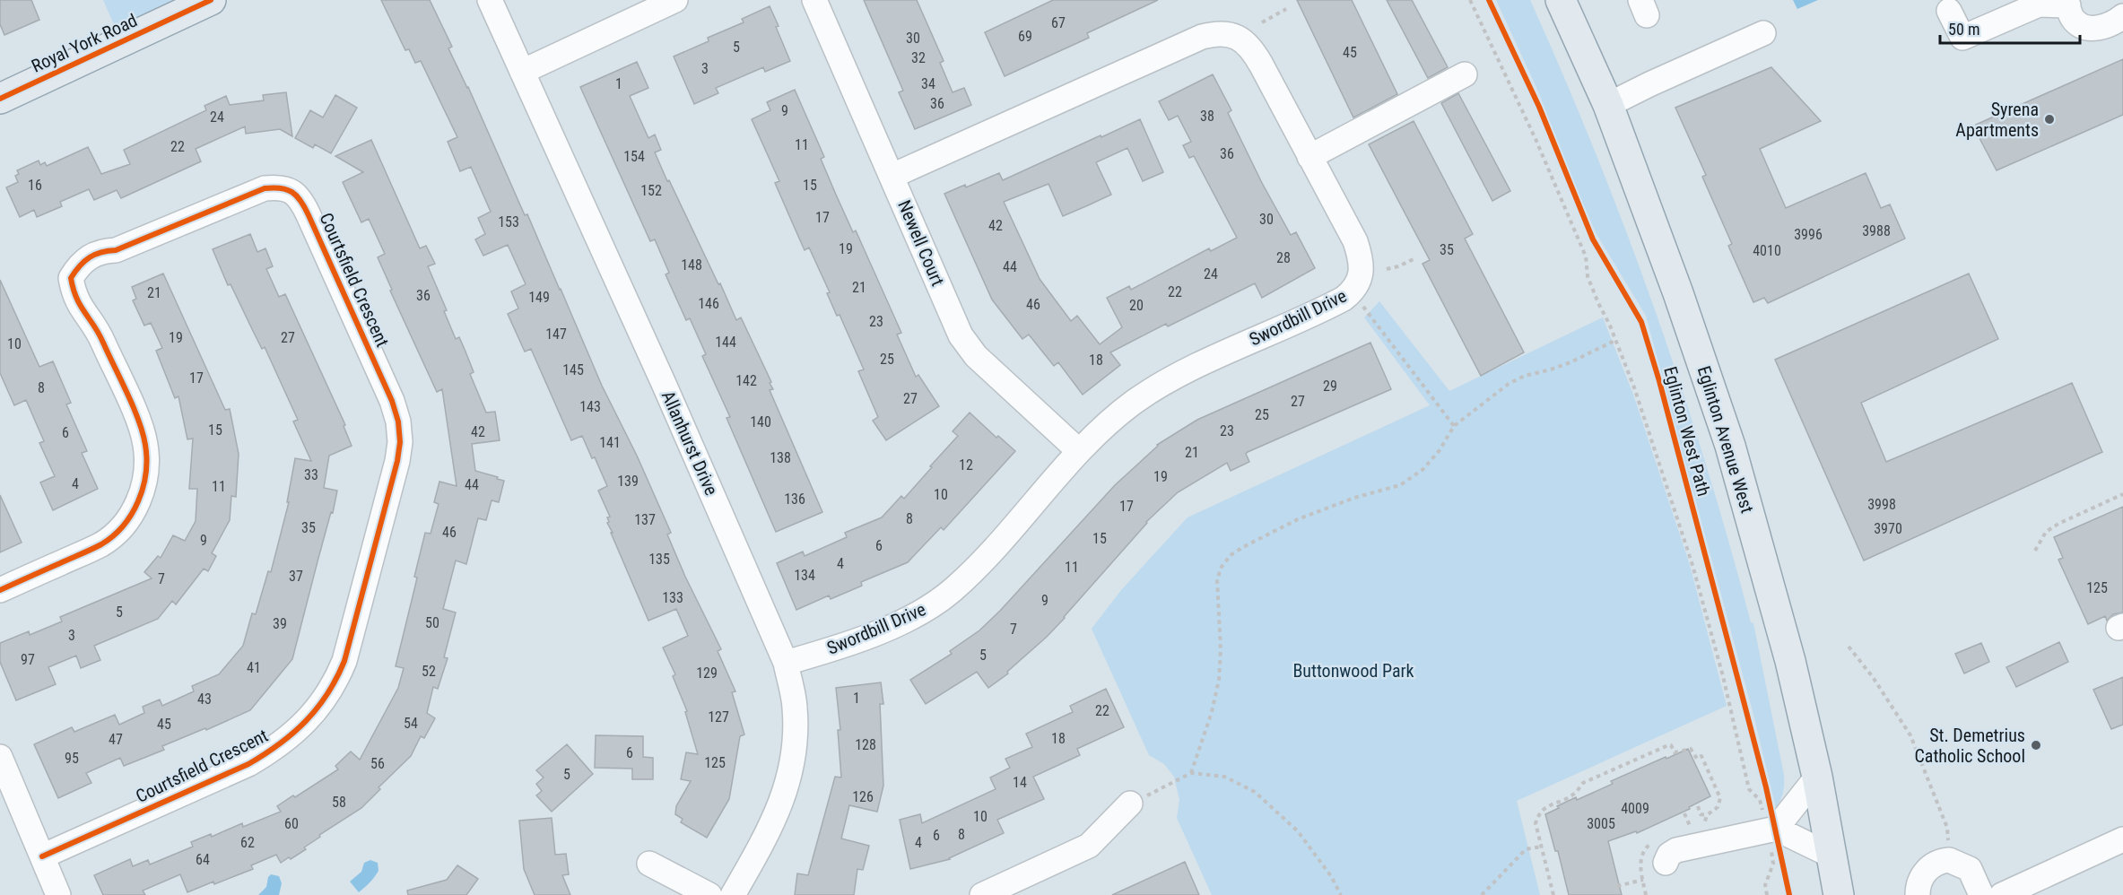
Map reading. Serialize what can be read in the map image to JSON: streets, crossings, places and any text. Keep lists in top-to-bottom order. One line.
{"streets":{"main road":["Royal York Road","Eglinton Avenue West"],"street":["Newell Court","Courtsfield Crescent","Swordbill Drive","Allanhurst Drive"],"cycle path":["Eglinton West Path"]},"crossings":[["Newell Court","Swordbill Drive"],["Swordbill Drive","Allanhurst Drive"]],"parks":["Buttonwood Park"],"places":["Syrena Apartments","St. Demetrius Catholic School"],"house_numbers":["67","69","30","5","45","32","3","1","34","36","9","38","24","11","22","36","154","16","15","152","17","30","153","42","3988","3996","19","35","4010","28","148","44","24","21","22","21","36","149","146","46","20","23","147","19","27","144","10","25","18","145","17","142","29","8","27","27","143","25","140","15","23","42","6","141","21","138","12","33","19","139","4","44","11","10","136","3998","17","8","137","35","3970","46","15","9","6","135","4","11","134","37","7","125","133","9","5","50","39","7","3","5","97","41","52","129","1","43","22","127","54","45","18","47","128","6","95","125","56","5","14","126","58","4009","10","60","3005","8","6","62","4","64"],"scale_bar":"50 m"}
